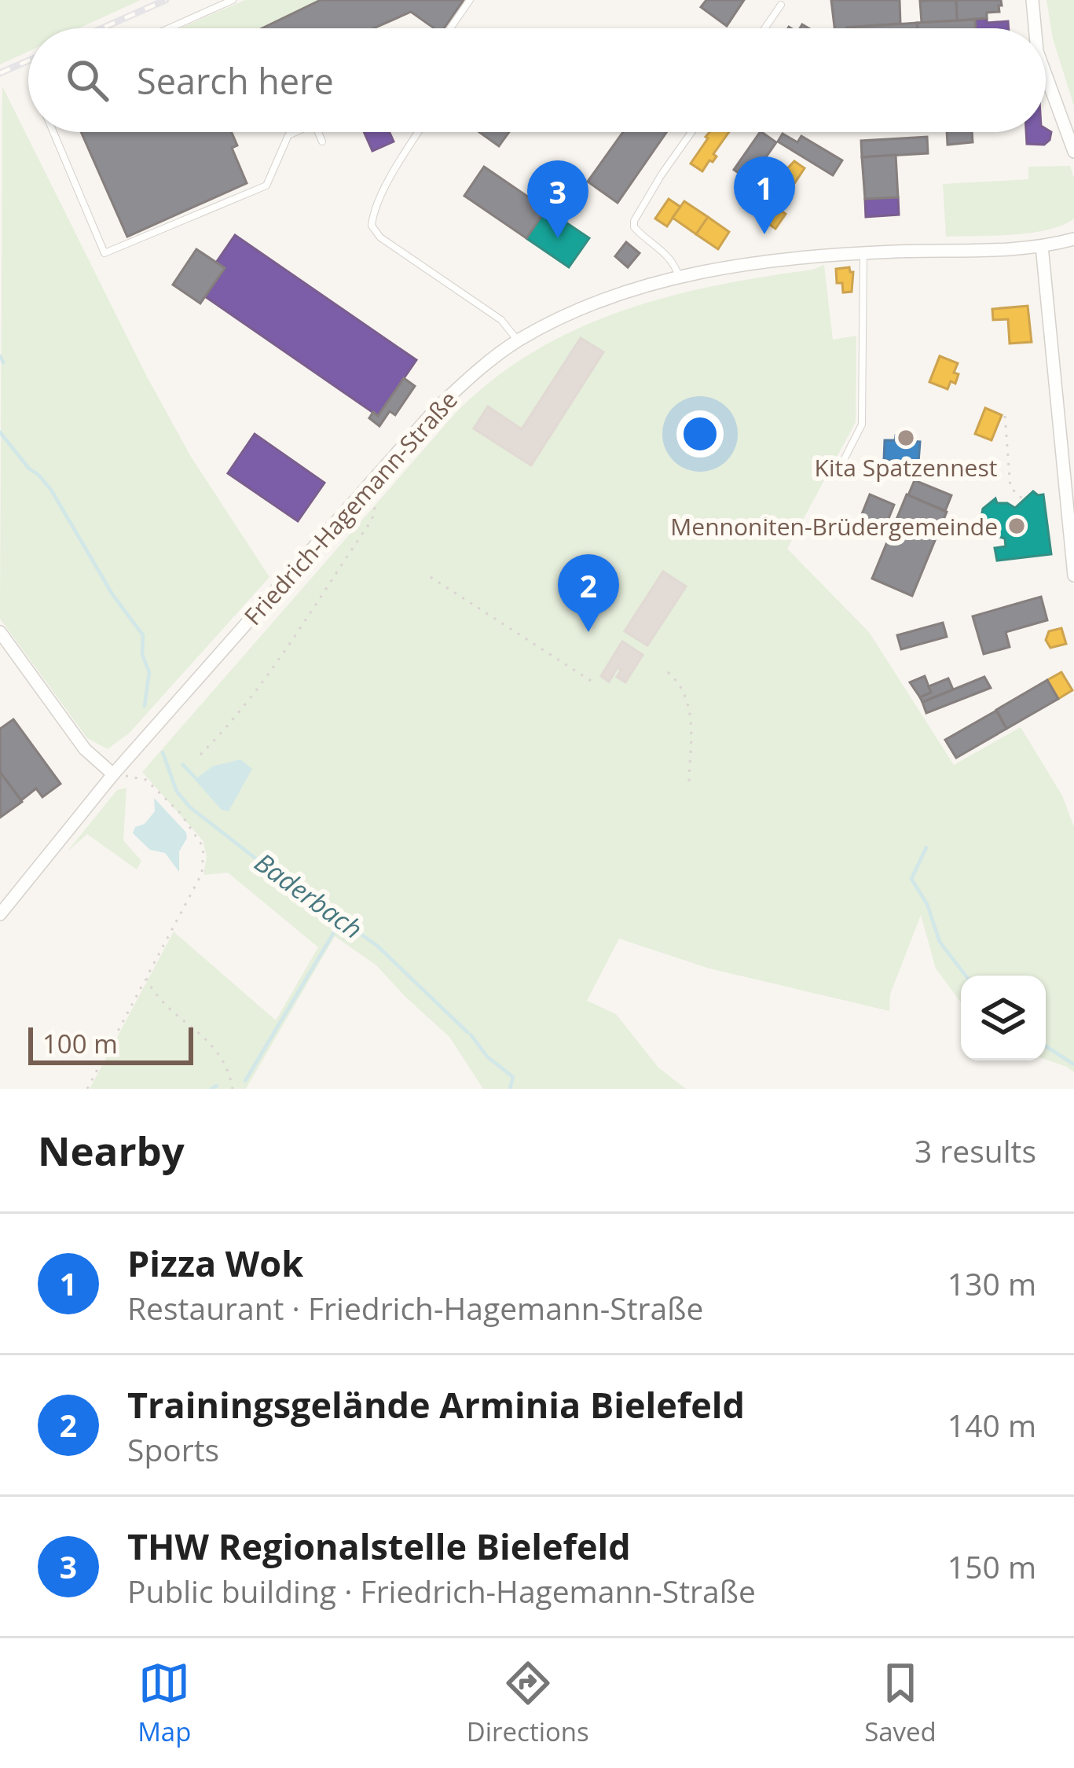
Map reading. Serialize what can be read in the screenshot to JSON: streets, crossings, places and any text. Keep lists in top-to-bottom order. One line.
{"streets":{"street":["Friedrich-Hagemann-Straße"]},"water":["Baderbach"],"places":["Kita Spatzennest","Mennoniten-Brüdergemeinde"],"scale_bar":"100 m","page":{"search":"Search here","pins":["1","3","2"],"scale":"100 m","heading":["Nearby","3 results"],"list":[{"mark":"1","name":"Pizza Wok","note":"Restaurant · Friedrich-Hagemann-Straße","value":"130 m"},{"mark":"2","name":"Trainingsgelände Arminia Bielefeld","note":"Sports","value":"140 m"},{"mark":"3","name":"THW Regionalstelle Bielefeld","note":"Public building · Friedrich-Hagemann-Straße","value":"150 m"}],"nav":["Map","Directions","Saved"]}}
